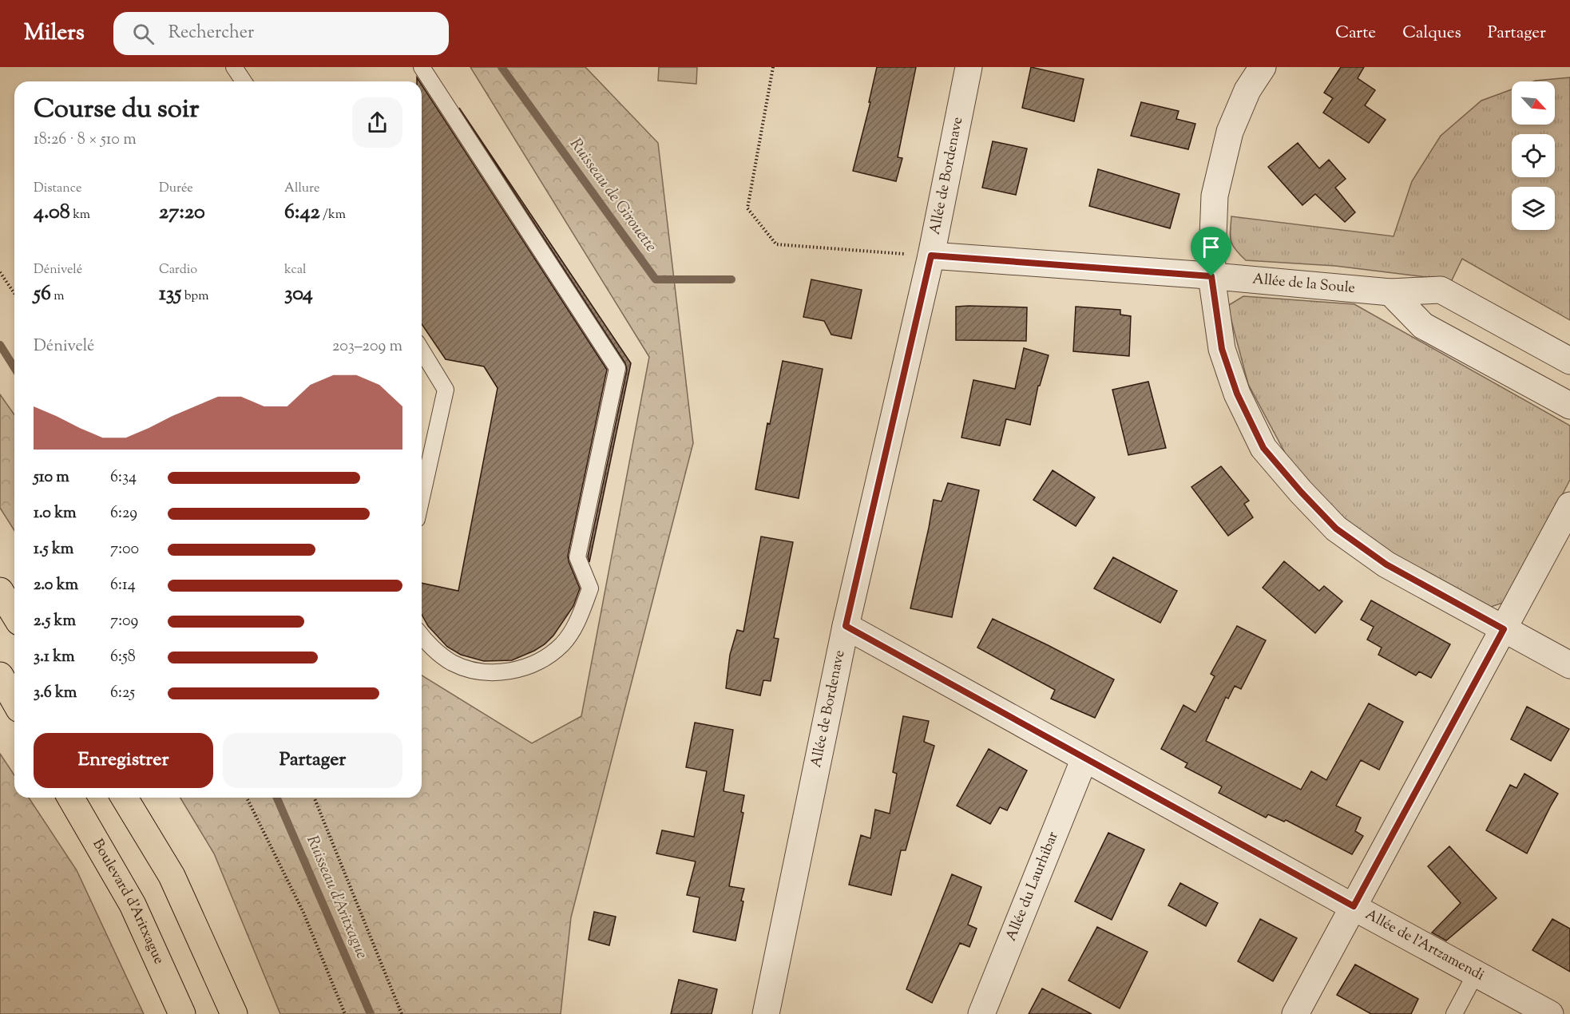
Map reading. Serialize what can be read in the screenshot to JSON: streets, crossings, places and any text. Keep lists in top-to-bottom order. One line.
{"streets":{"main road":["Boulevard d'Aritxague"],"street":["Allée de Bordenave","Allée de la Soule","Allée du Laurhibar","Allée de l'Artzamendi"]},"crossings":[["Allée de Bordenave","Allée de la Soule"],["Allée de Bordenave","Allée de l'Artzamendi"],["Allée du Laurhibar","Allée de l'Artzamendi"]],"water":["Ruisseau de Girouette","Ruisseau d'Aritxague"],"north":"bottom right","page":{"header":"Milers","search":"Rechercher","nav":["Carte","Calques","Partager"],"heading":["Course du soir","18:26 · 8 × 510 m"],"stats":[["Distance","4.08 km"],["Durée","27:20"],["Allure","6:42 /km"],["Dénivelé","56 m"],["Cardio","135 bpm"],["kcal","304"]],"chart":["Dénivelé","203–209 m"],"list":[{"name":"510 m","note":"6:34"},{"name":"1.0 km","note":"6:29"},{"name":"1.5 km","note":"7:00"},{"name":"2.0 km","note":"6:14"},{"name":"2.5 km","note":"7:09"},{"name":"3.1 km","note":"6:58"},{"name":"3.6 km","note":"6:25"}],"buttons":["Enregistrer","Partager"]}}
